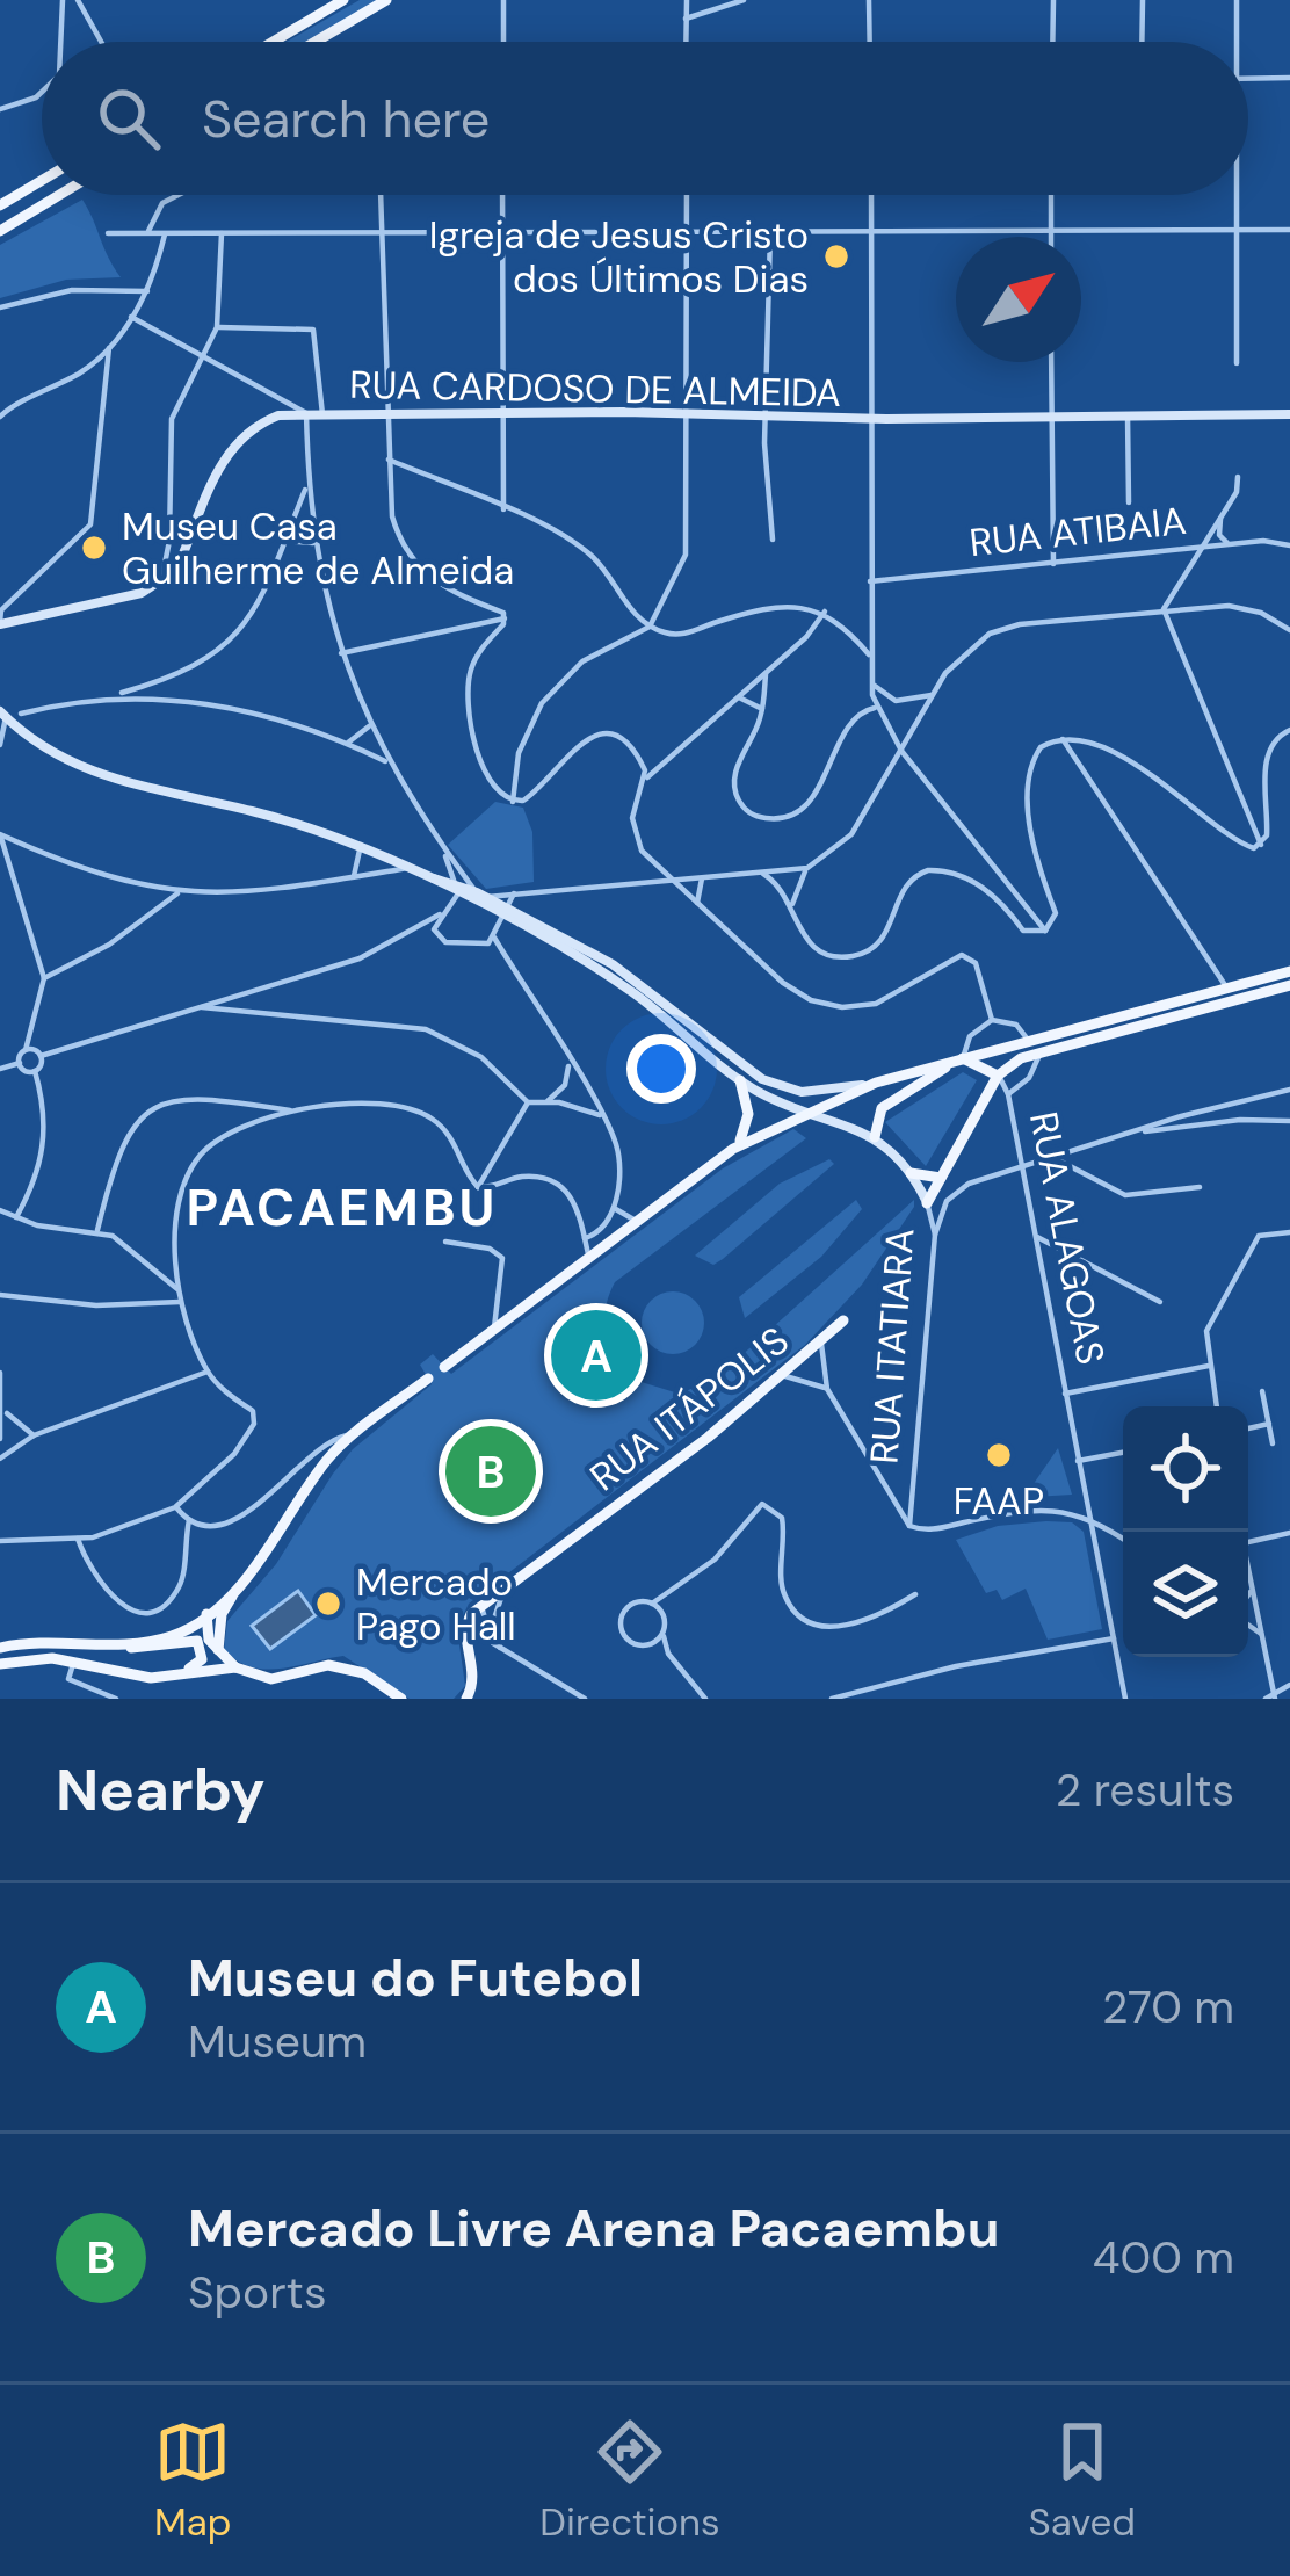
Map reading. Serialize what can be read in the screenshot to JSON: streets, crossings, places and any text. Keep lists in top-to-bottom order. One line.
{"streets":{"main road":["RUA CARDOSO DE ALMEIDA","RUA ALAGOAS","RUA ITÁPOLIS"],"street":["RUA ATIBAIA","RUA ITATIARA"]},"districts":["PACAEMBU"],"places":["Igreja de Jesus Cristo dos Últimos Dias","Museu Casa Guilherme de Almeida","FAAP","Mercado Pago Hall"],"north":"top right","page":{"search":"Search here","pins":["A","B"],"heading":["Nearby","2 results"],"list":[{"mark":"A","name":"Museu do Futebol","note":"Museum","value":"270 m"},{"mark":"B","name":"Mercado Livre Arena Pacaembu","note":"Sports","value":"400 m"}],"nav":["Map","Directions","Saved"]}}
